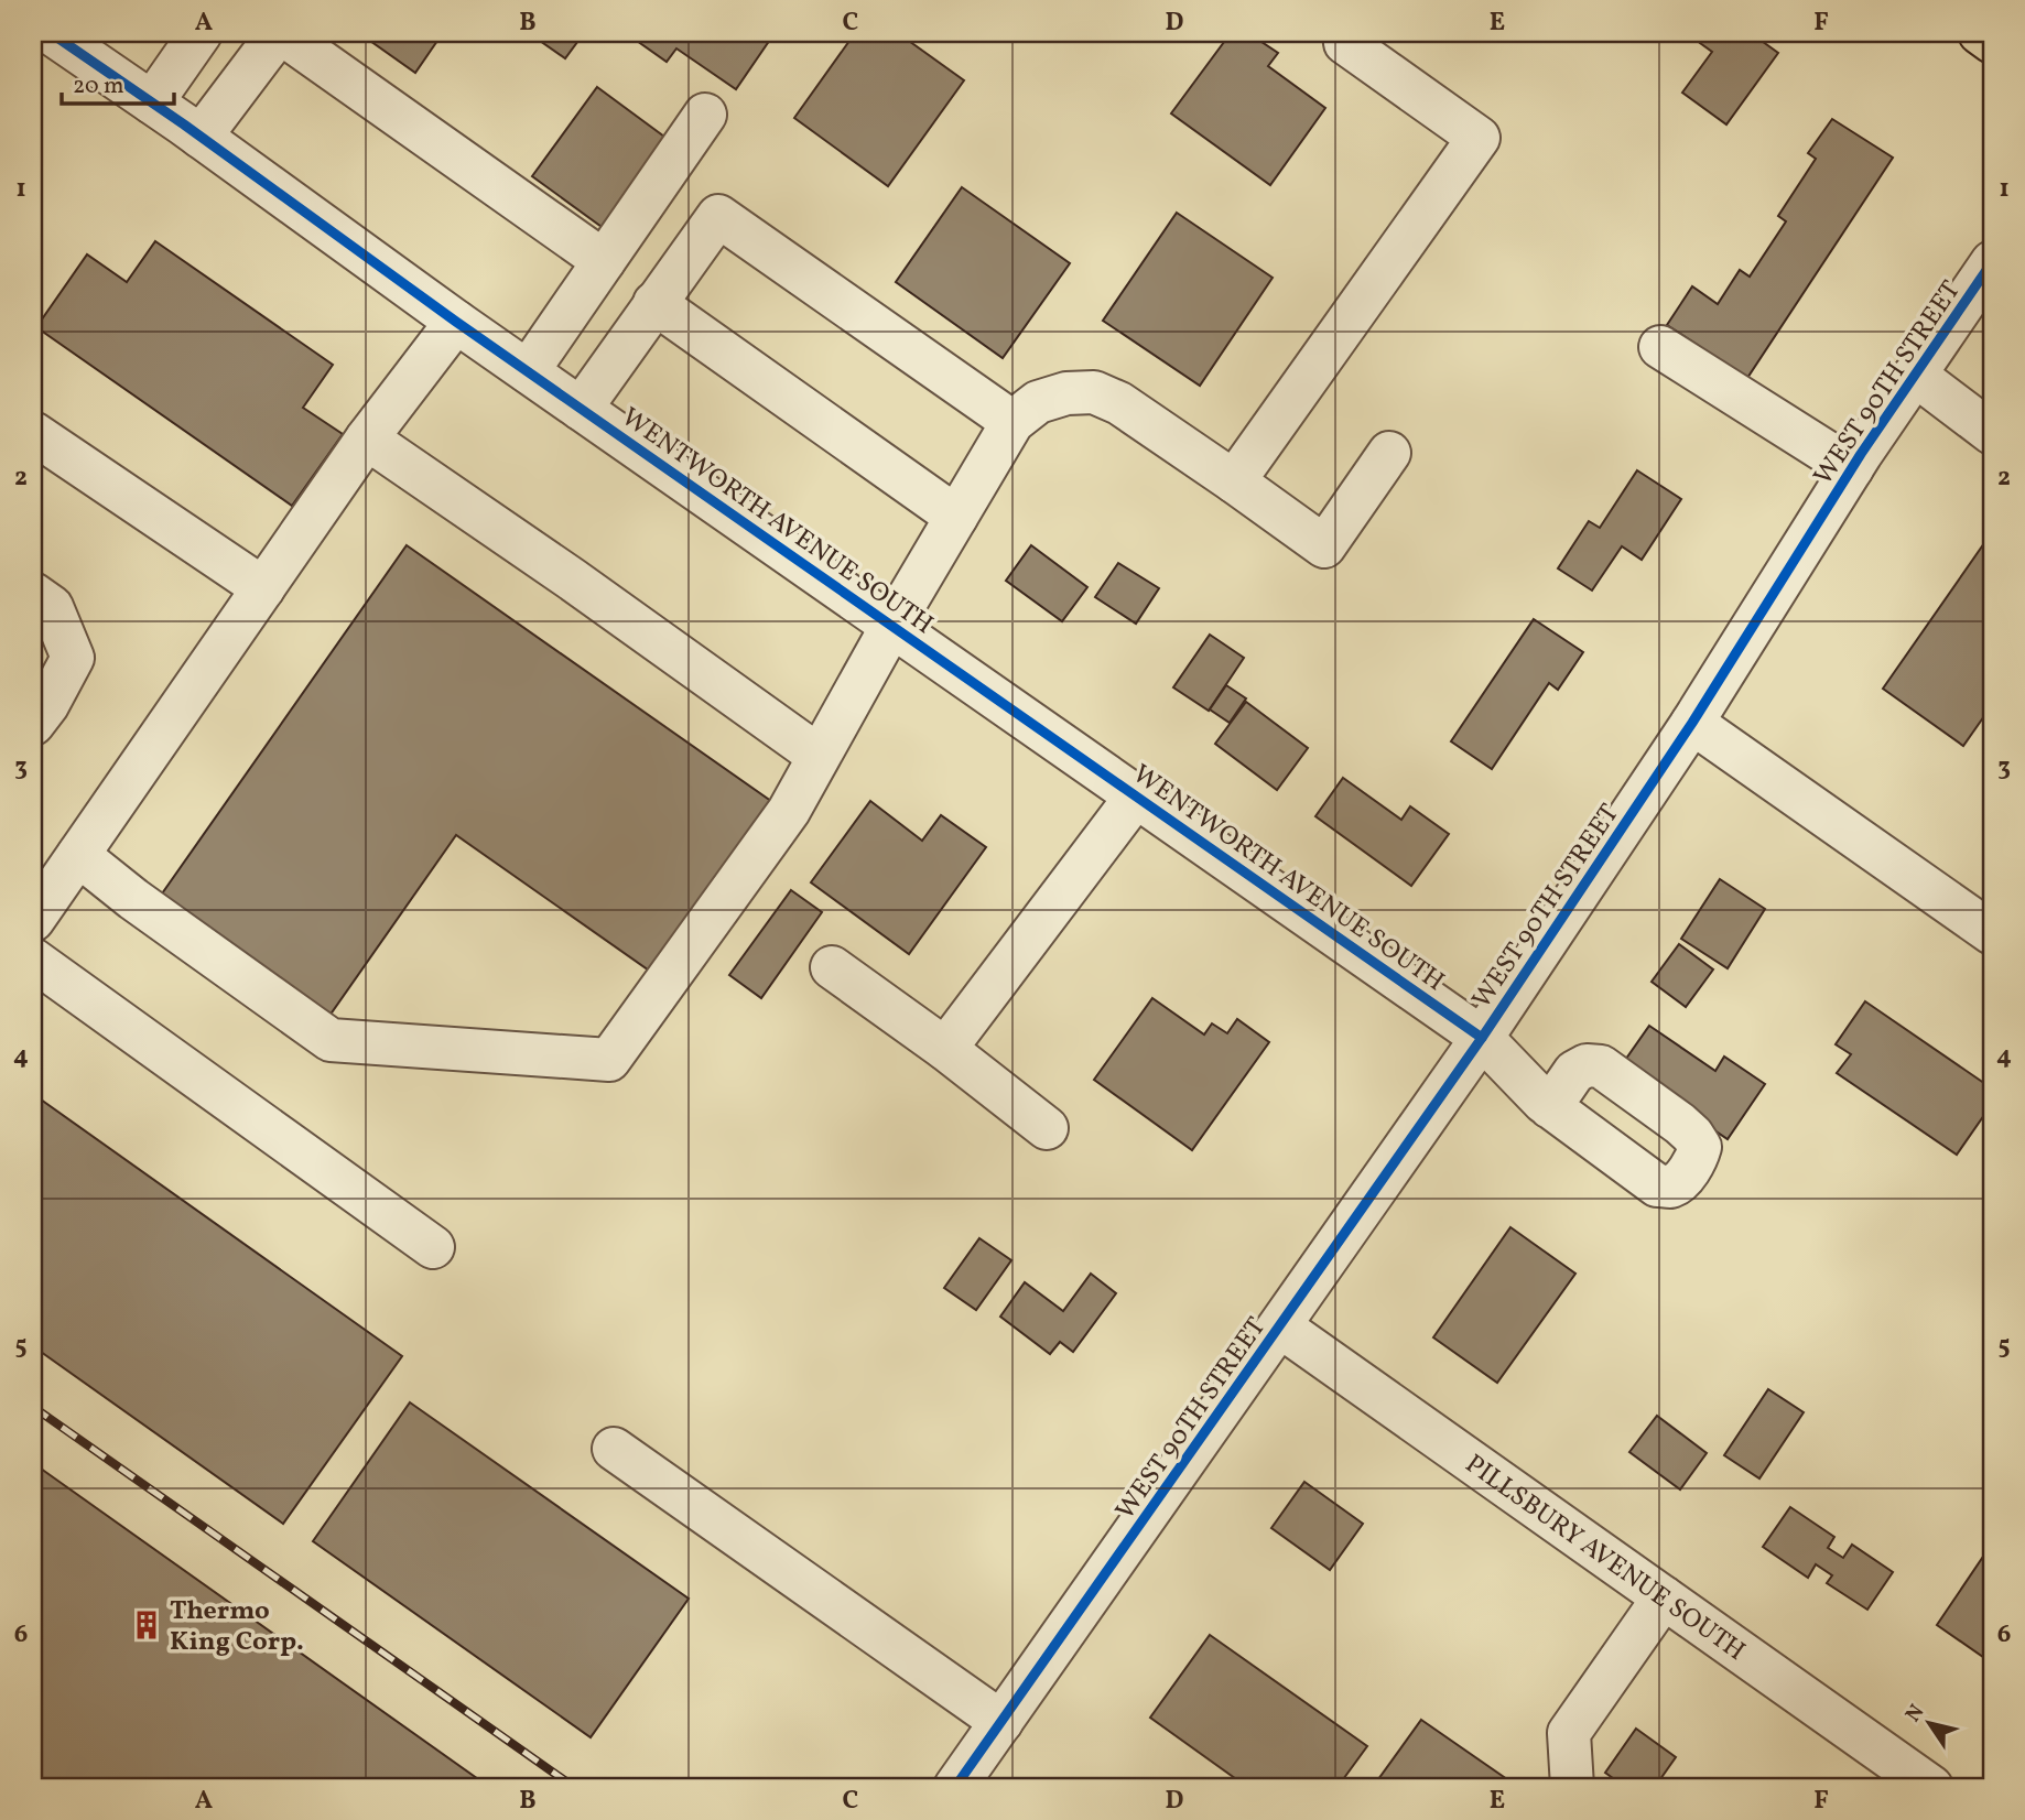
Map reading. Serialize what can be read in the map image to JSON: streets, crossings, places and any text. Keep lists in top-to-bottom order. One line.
{"streets":{"street":["WEST 90TH STREET","WENTWORTH AVENUE SOUTH","PILLSBURY AVENUE SOUTH"]},"crossings":[["WEST 90TH STREET","WENTWORTH AVENUE SOUTH"],["WEST 90TH STREET","PILLSBURY AVENUE SOUTH"]],"places":{"building":["Thermo King Corp."]},"scale_bar":"20 m","north":"top left","grid":{"columns":["A","B","C","D","E","F"],"rows":["1","2","3","4","5","6"]}}
